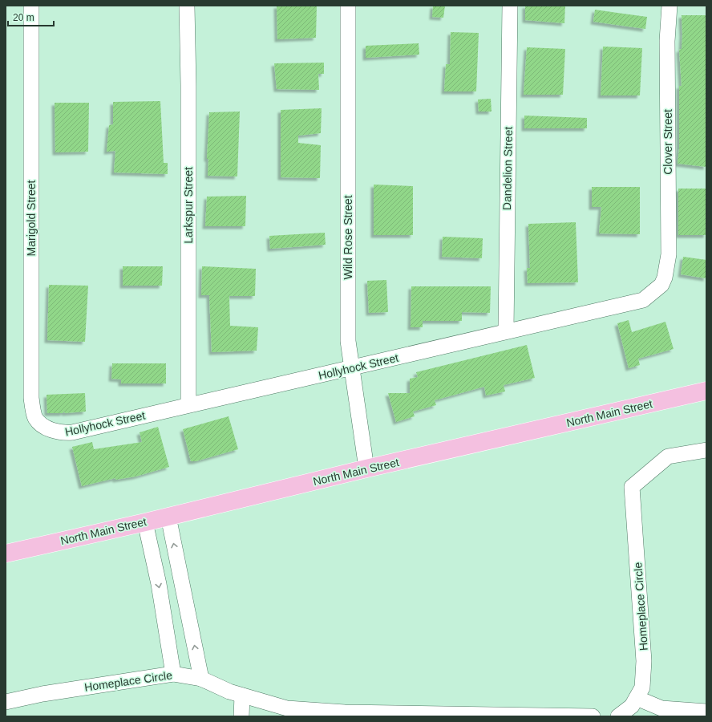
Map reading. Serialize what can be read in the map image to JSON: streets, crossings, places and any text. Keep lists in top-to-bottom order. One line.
{"streets":{"main road":["North Main Street"],"street":["Clover Street","Dandelion Street","Larkspur Street","Marigold Street","Wild Rose Street","Hollyhock Street","Homeplace Circle"]},"crossings":[["Clover Street","Hollyhock Street"],["Dandelion Street","Hollyhock Street"],["Larkspur Street","Hollyhock Street"],["Marigold Street","Hollyhock Street"],["Wild Rose Street","Hollyhock Street"],["Wild Rose Street","North Main Street"]],"scale_bar":"20 m"}
